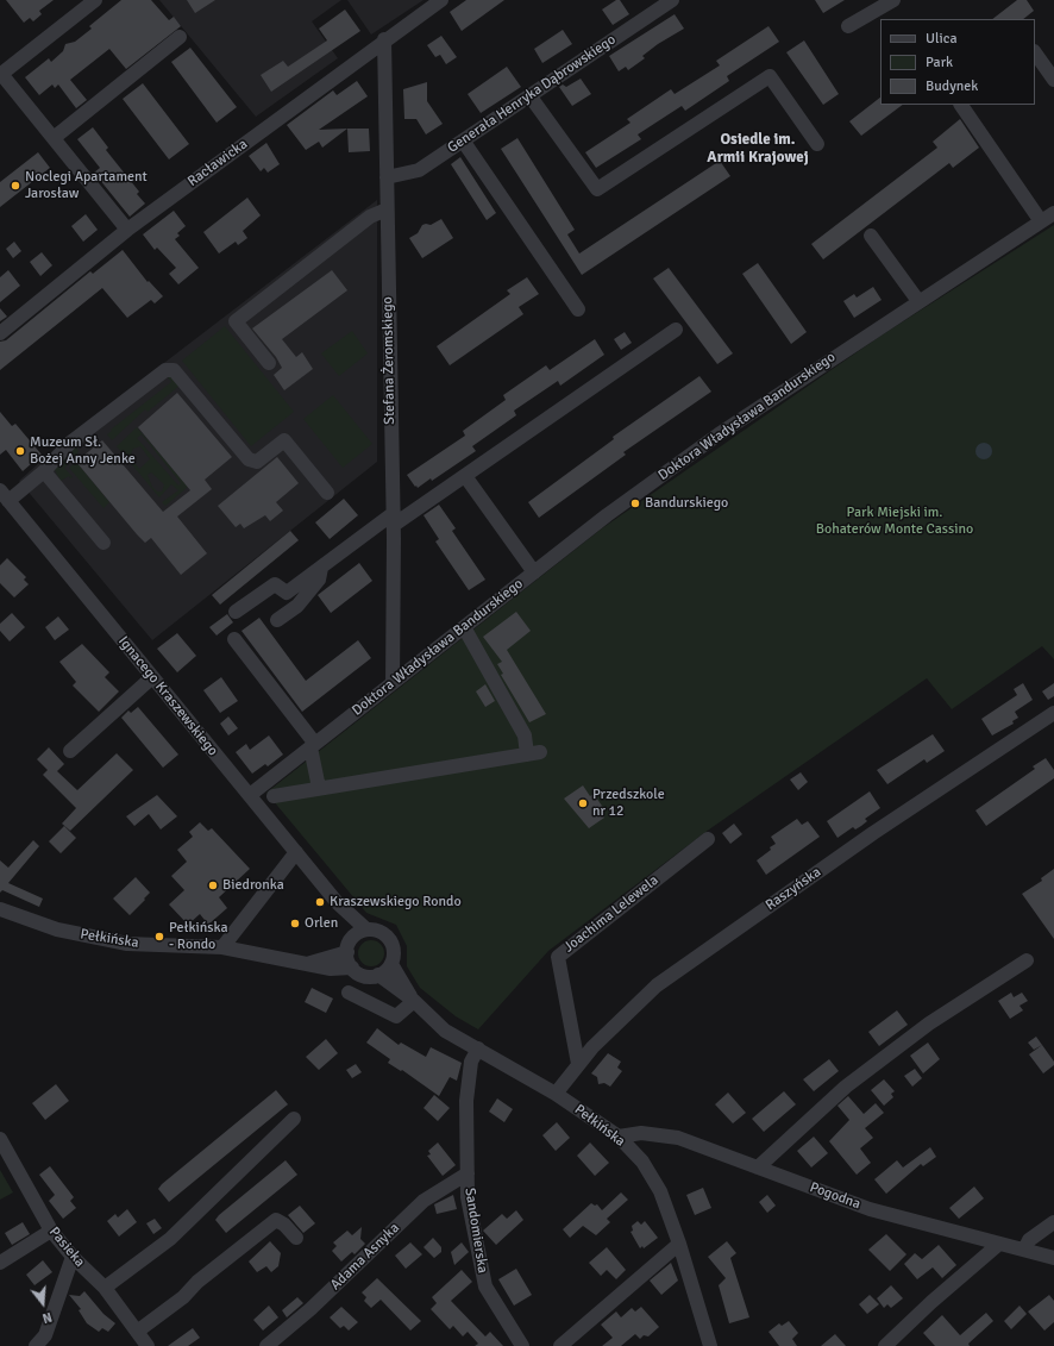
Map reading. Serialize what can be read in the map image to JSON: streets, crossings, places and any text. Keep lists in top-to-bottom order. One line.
{"streets":{"street":["Generała Henryka Dąbrowskiego","Racławicka","Stefana Żeromskiego","Doktora Władysława Bandurskiego","Ignacego Kraszewskiego","Raszyńska","Joachima Lelewela","Pełkińska","Pogodna","Sandomierska","Pasieka","Adama Asnyka"]},"crossings":[["Generała Henryka Dąbrowskiego","Stefana Żeromskiego"],["Racławicka","Stefana Żeromskiego"],["Stefana Żeromskiego","Doktora Władysława Bandurskiego"],["Doktora Władysława Bandurskiego","Ignacego Kraszewskiego"],["Ignacego Kraszewskiego","Pełkińska"],["Raszyńska","Joachima Lelewela"],["Raszyńska","Pełkińska"],["Pełkińska","Pogodna"],["Pełkińska","Sandomierska"],["Sandomierska","Adama Asnyka"]],"districts":["Osiedle im. Armii Krajowej"],"parks":["Park Miejski im. Bohaterów Monte Cassino"],"places":["Noclegi Apartament Jarosław","Muzeum Sł. Bożej Anny Jenke","Bandurskiego","Przedszkole nr 12","Biedronka","Kraszewskiego Rondo","Orlen","Pełkińska - Rondo"],"legend":["Ulica","Park","Budynek"],"north":"bottom"}
